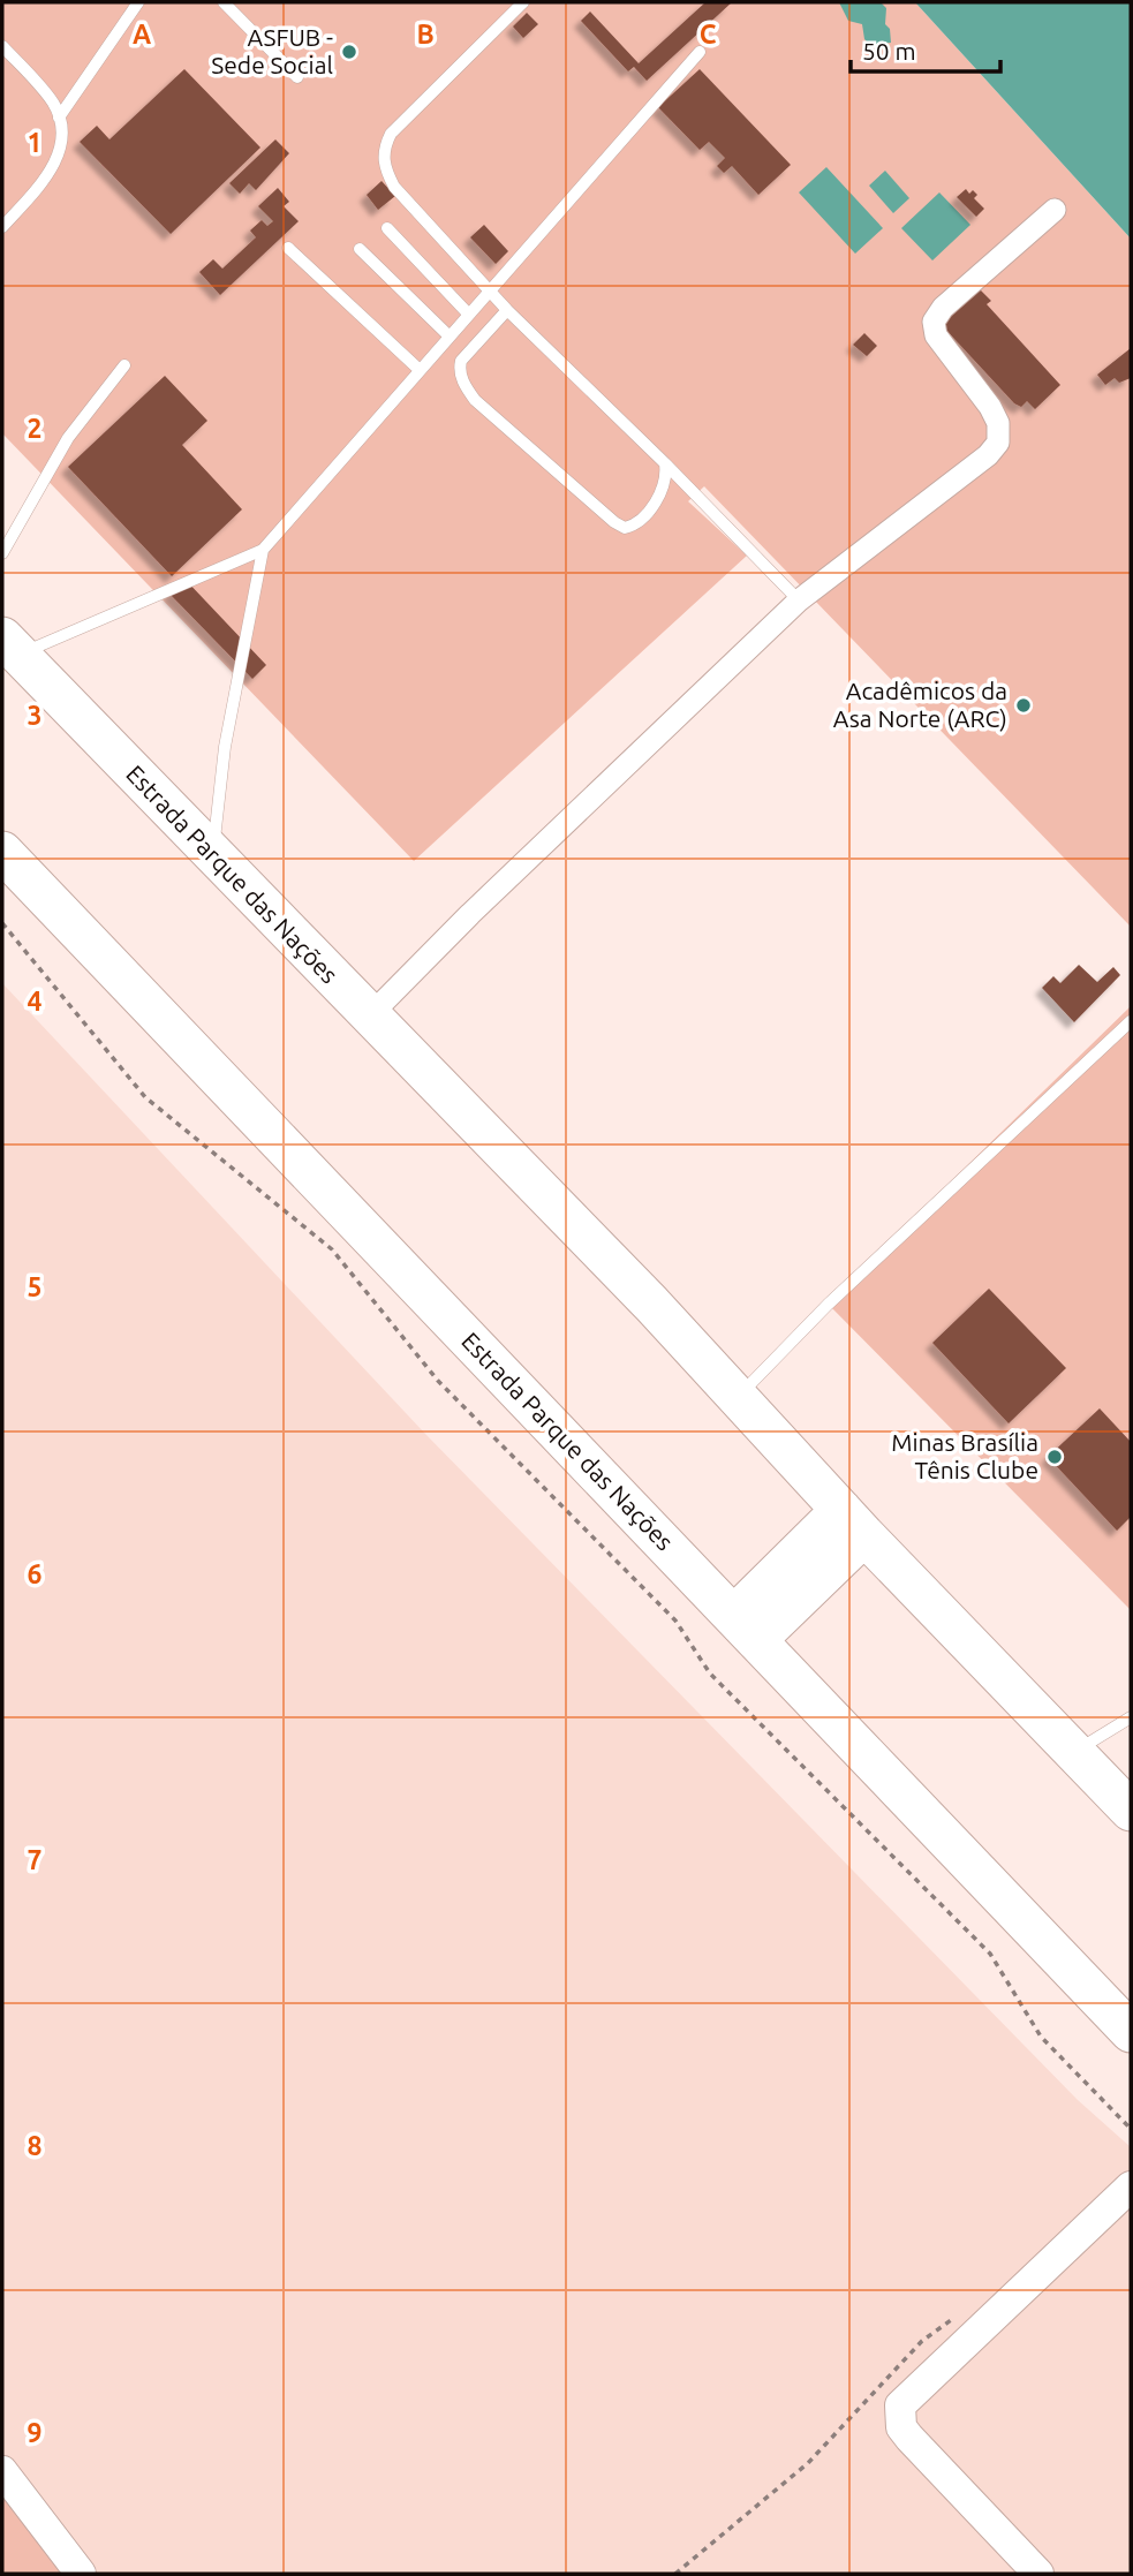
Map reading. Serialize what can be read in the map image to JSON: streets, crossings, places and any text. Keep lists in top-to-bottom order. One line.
{"streets":{"highway":["Estrada Parque das Nações"]},"places":["ASFUB - Sede Social","Acadêmicos da Asa Norte (ARC)","Minas Brasília Tênis Clube"],"scale_bar":"50 m","grid":{"columns":["A","B","C"],"rows":["1","2","3","4","5","6","7","8","9"]}}
